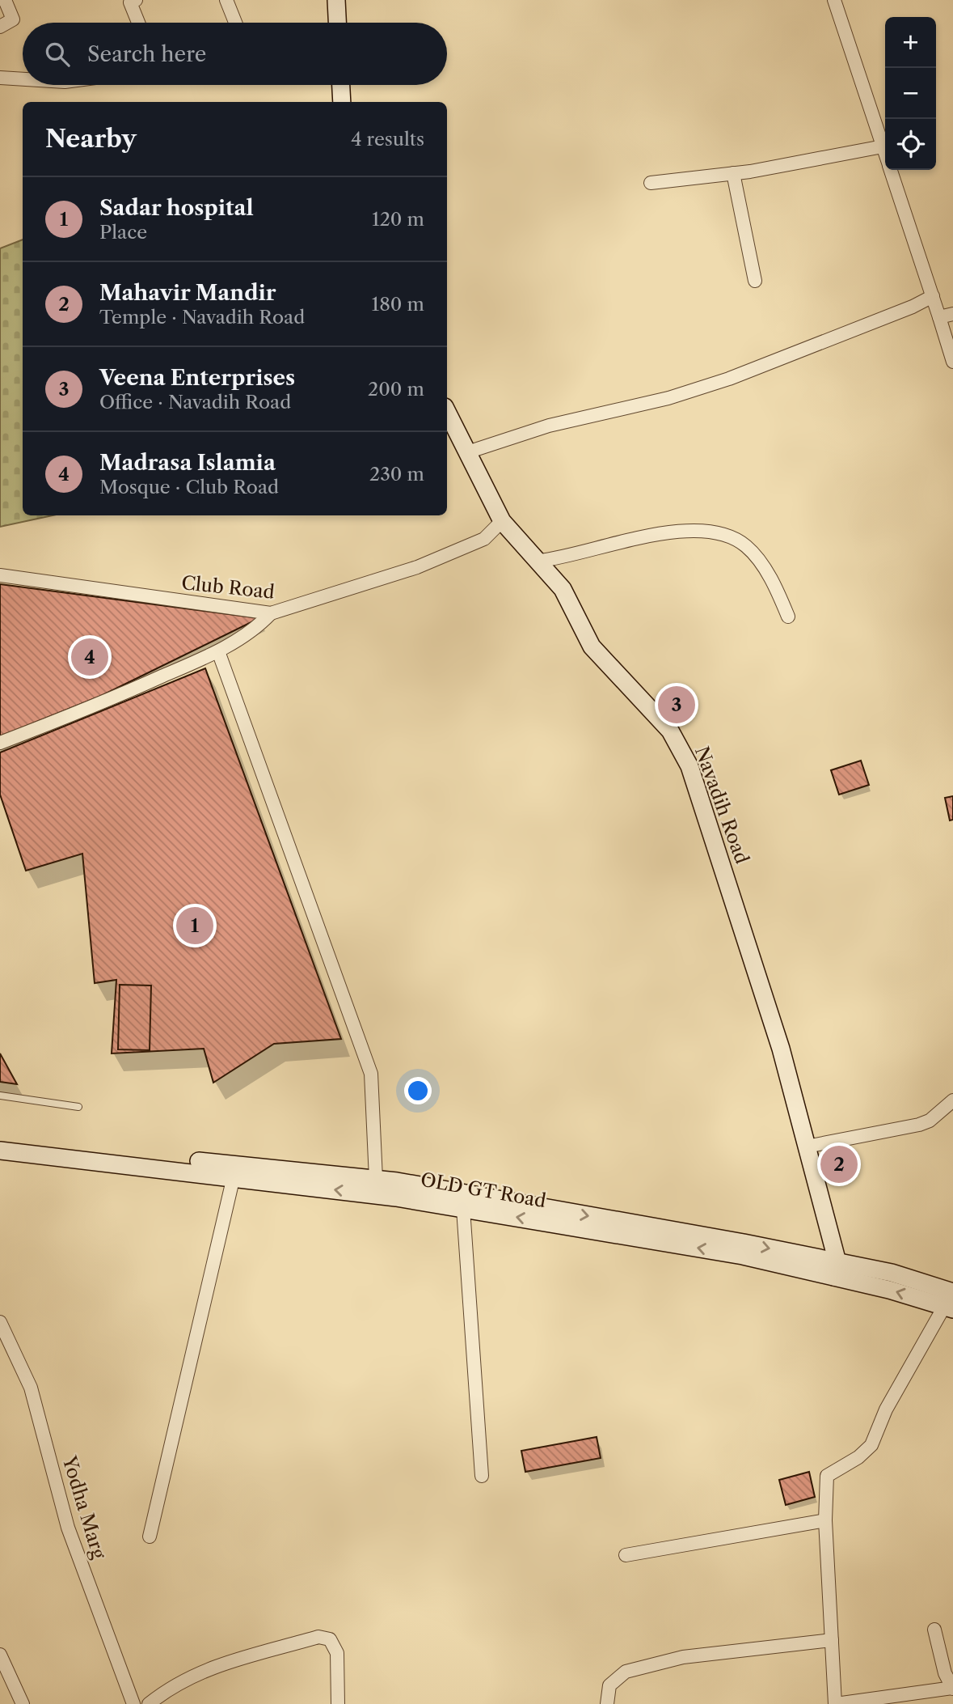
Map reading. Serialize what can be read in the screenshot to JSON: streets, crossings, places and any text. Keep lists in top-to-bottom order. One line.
{"streets":{"main road":["Navadih Road","OLD GT Road"],"street":["Club Road","Yodha Marg"]},"crossings":[["Club Road","Navadih Road"],["Navadih Road","OLD GT Road"]],"page":{"map_buttons":["+","−"],"search":"Search here","heading":["Nearby","4 results"],"list":[{"mark":"1","name":"Sadar hospital","note":"Place","value":"120 m"},{"mark":"2","name":"Mahavir Mandir","note":"Temple · Navadih Road","value":"180 m"},{"mark":"3","name":"Veena Enterprises","note":"Office · Navadih Road","value":"200 m"},{"mark":"4","name":"Madrasa Islamia","note":"Mosque · Club Road","value":"230 m"}],"pins":["4","3","1","2"]}}
